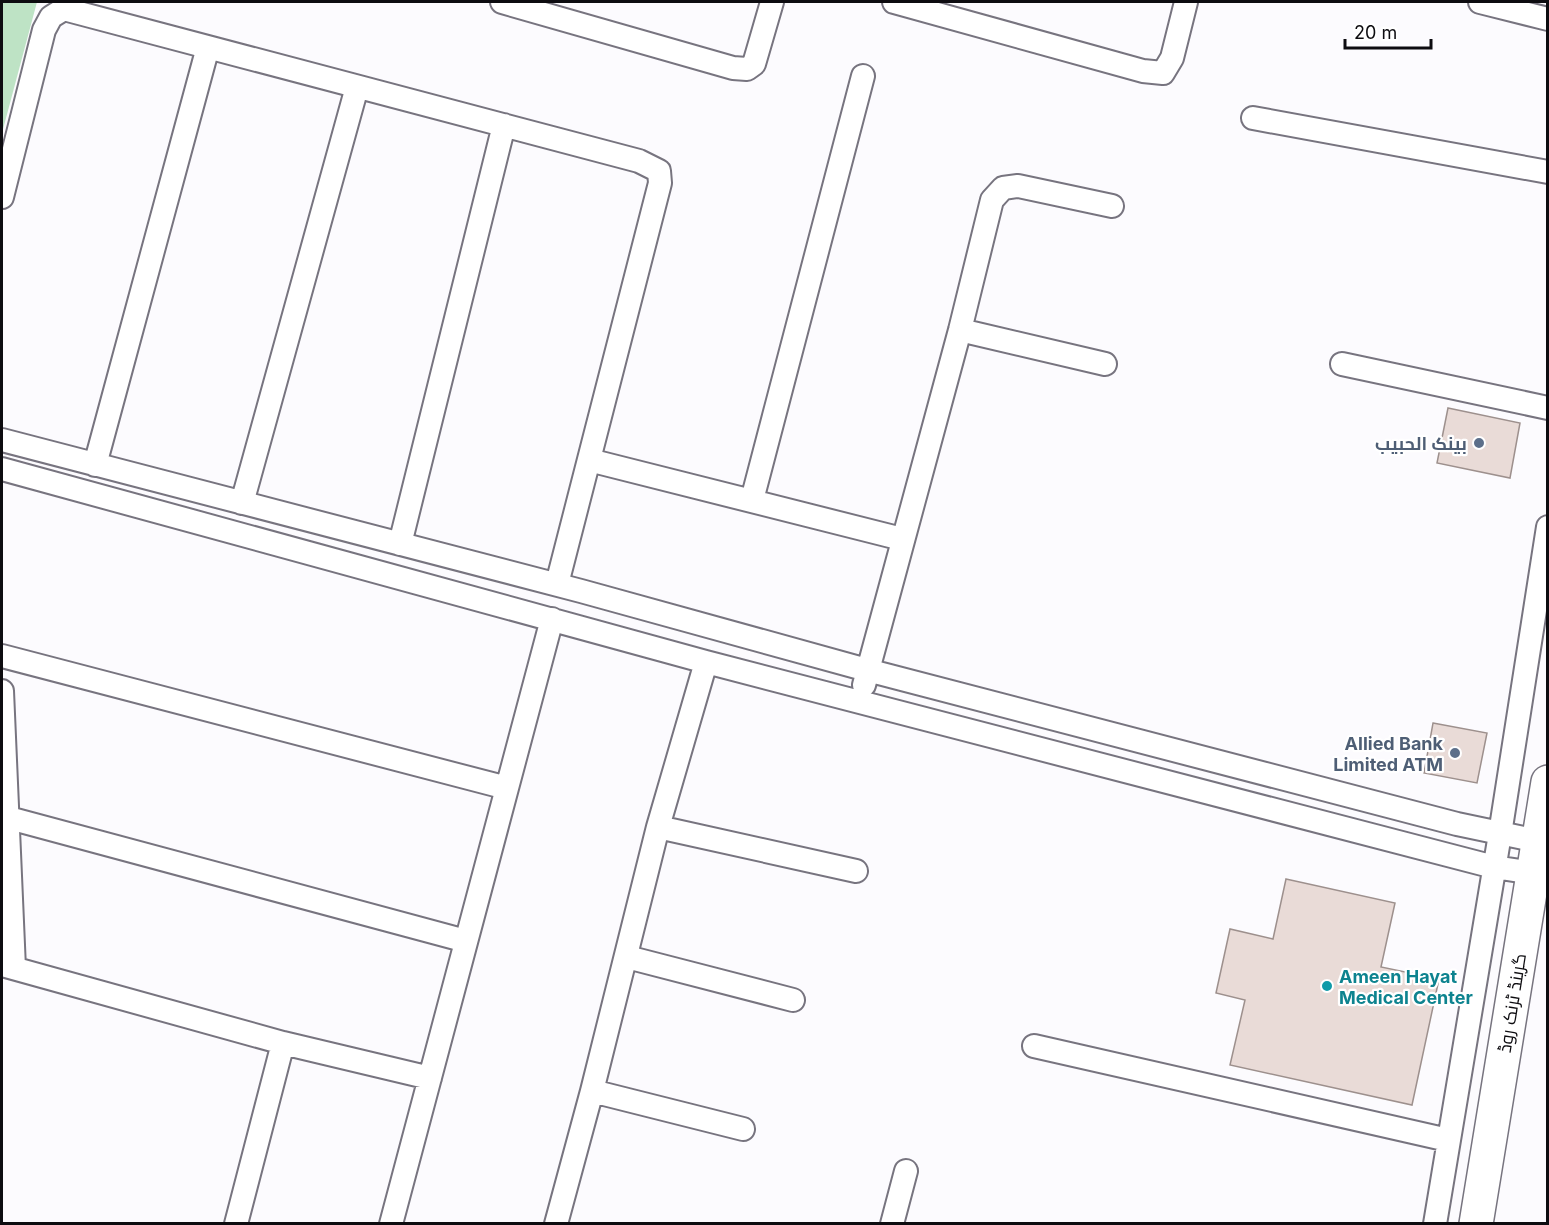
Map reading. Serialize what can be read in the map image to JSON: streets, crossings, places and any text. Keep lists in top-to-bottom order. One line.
{"streets":{"highway":["گرینڈ ٹرنک روڈ"]},"places":["بينک الحبيب","Allied Bank Limited ATM","Ameen Hayat Medical Center"],"scale_bar":"20 m"}
